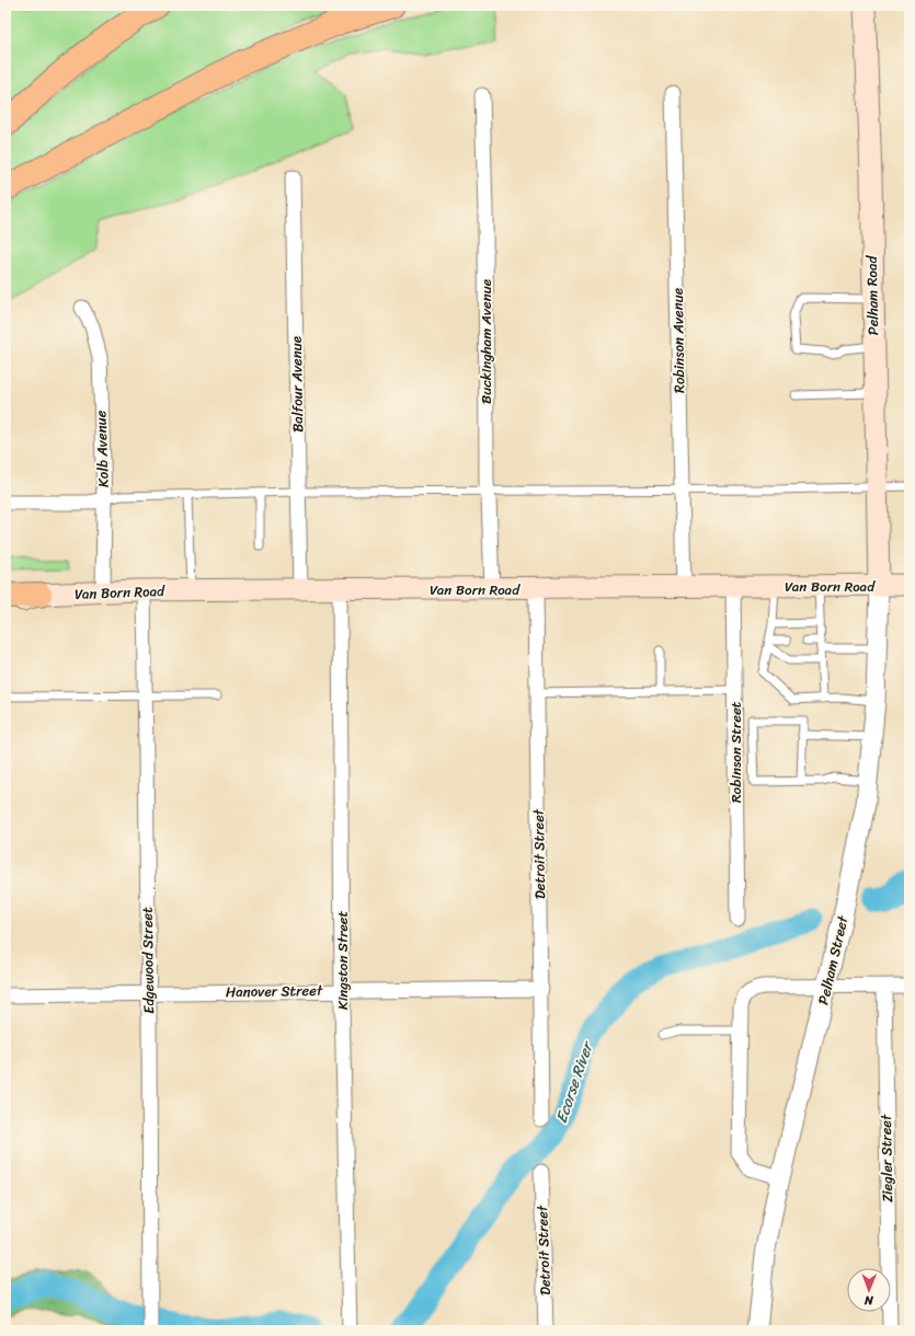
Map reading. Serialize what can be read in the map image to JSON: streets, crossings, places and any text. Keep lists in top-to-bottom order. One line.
{"streets":{"main road":["Pelham Road","Van Born Road"],"street":["Robinson Avenue","Buckingham Avenue","Balfour Avenue","Kolb Avenue","Robinson Street","Detroit Street","Edgewood Street","Kingston Street","Pelham Street","Hanover Street","Ziegler Street"]},"crossings":[["Pelham Road","Van Born Road"],["Pelham Road","Pelham Street"],["Robinson Avenue","Van Born Road"],["Buckingham Avenue","Van Born Road"],["Balfour Avenue","Van Born Road"],["Kolb Avenue","Van Born Road"],["Van Born Road","Robinson Street"],["Van Born Road","Detroit Street"],["Van Born Road","Edgewood Street"],["Van Born Road","Kingston Street"],["Van Born Road","Pelham Street"],["Detroit Street","Hanover Street"],["Edgewood Street","Hanover Street"],["Kingston Street","Hanover Street"]],"water":["Ecorse River"],"north":"bottom"}
